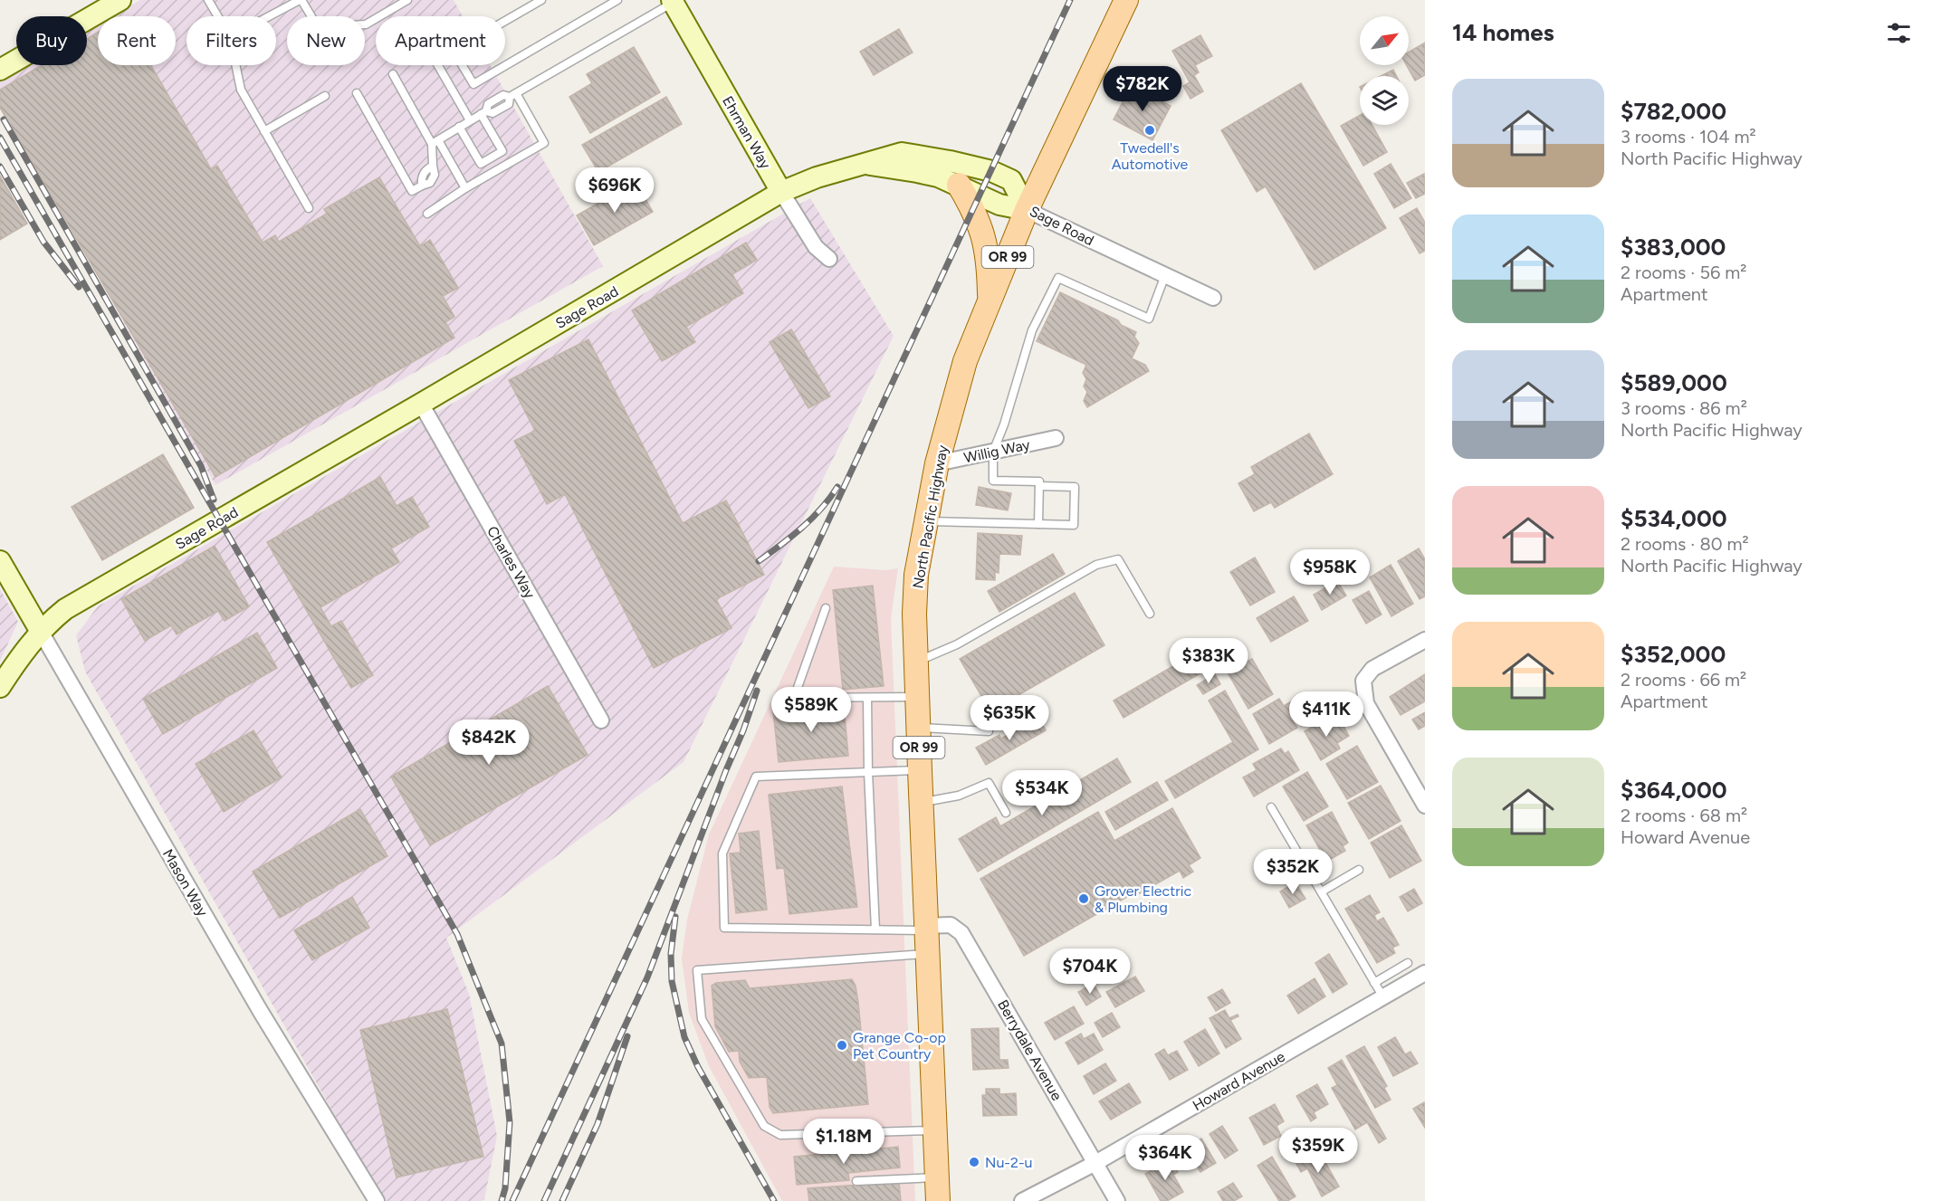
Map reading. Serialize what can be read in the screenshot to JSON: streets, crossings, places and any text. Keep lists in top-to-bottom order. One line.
{"streets":{"main road":["Ehrman Way","Sage Road","OR 99","North Pacific Highway","Mason Way"],"street":["Willig Way","Charles Way","Berrydale Avenue","Howard Avenue"]},"crossings":[["Ehrman Way","Sage Road"],["Sage Road","North Pacific Highway"],["Sage Road","Charles Way"],["Sage Road","Mason Way"],["Willig Way","North Pacific Highway"],["North Pacific Highway","Berrydale Avenue"],["Berrydale Avenue","Howard Avenue"]],"places":["Twedell's Automotive","Grover Electric & Plumbing","Grange Co-op Pet Country","Nu-2-u"],"north":"top right","page":{"heading":"14 homes","chip":["Buy","Rent","Filters","New","Apartment"],"list":[{"name":"$782,000","note":"3 rooms · 104 m² · North Pacific Highway"},{"name":"$383,000","note":"2 rooms · 56 m² · Apartment"},{"name":"$589,000","note":"3 rooms · 86 m² · North Pacific Highway"},{"name":"$534,000","note":"2 rooms · 80 m² · North Pacific Highway"},{"name":"$352,000","note":"2 rooms · 66 m² · Apartment"},{"name":"$364,000","note":"2 rooms · 68 m² · Howard Avenue"}],"price":["$782K","$696K","$958K","$383K","$589K","$411K","$635K","$842K","$534K","$352K","$704K","$1.18M","$359K","$364K"]}}
